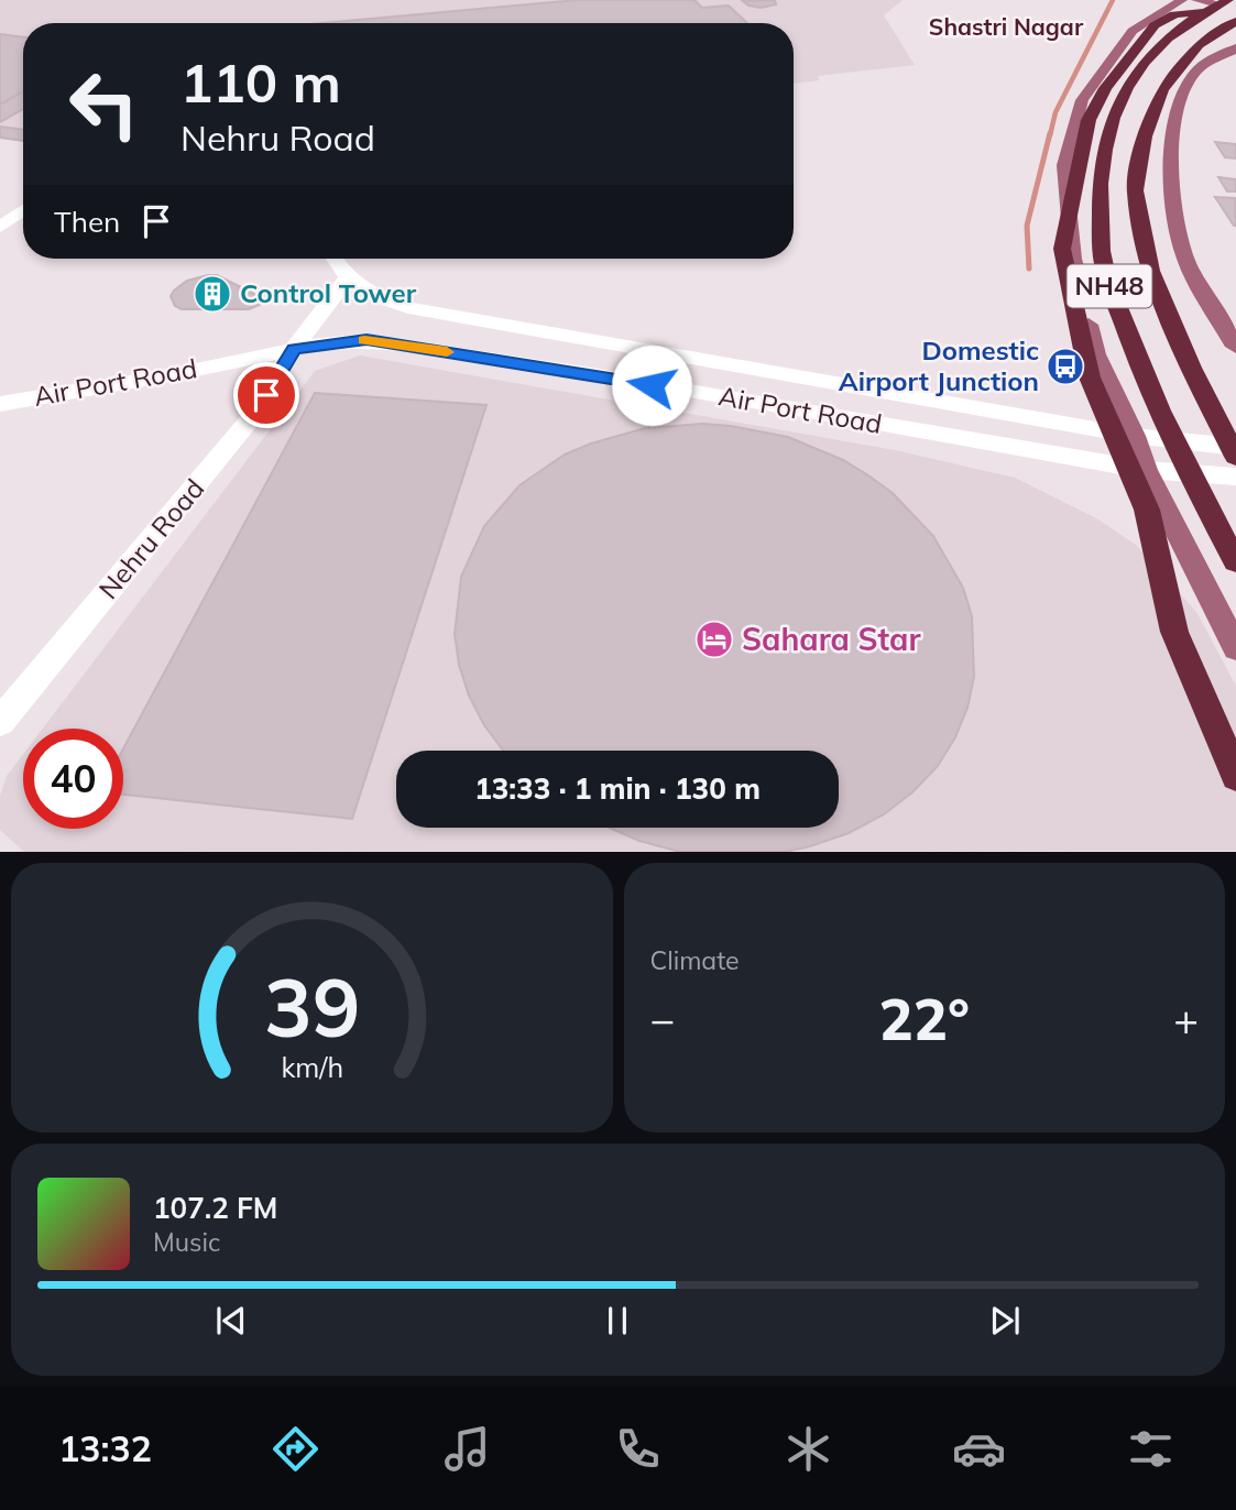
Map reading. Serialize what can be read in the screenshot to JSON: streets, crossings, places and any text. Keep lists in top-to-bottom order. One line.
{"streets":{"highway":["NH48"],"street":["Air Port Road","Nehru Road"]},"crossings":[["Air Port Road","Nehru Road"]],"districts":["Shastri Nagar"],"places":{"building":["Control Tower"],"bus stop":["Domestic Airport Junction"],"hotel":["Sahara Star"]},"page":{"turn":["110 m","Nehru Road"],"then":"Then","limit":"40","trip":"13:33 · 1 min · 130 m","tile":"Climate","heat":["−","22°","+"],"song":["107.2 FM","Music"],"tabs":"13:32","gauge":["39","km/h"]}}
